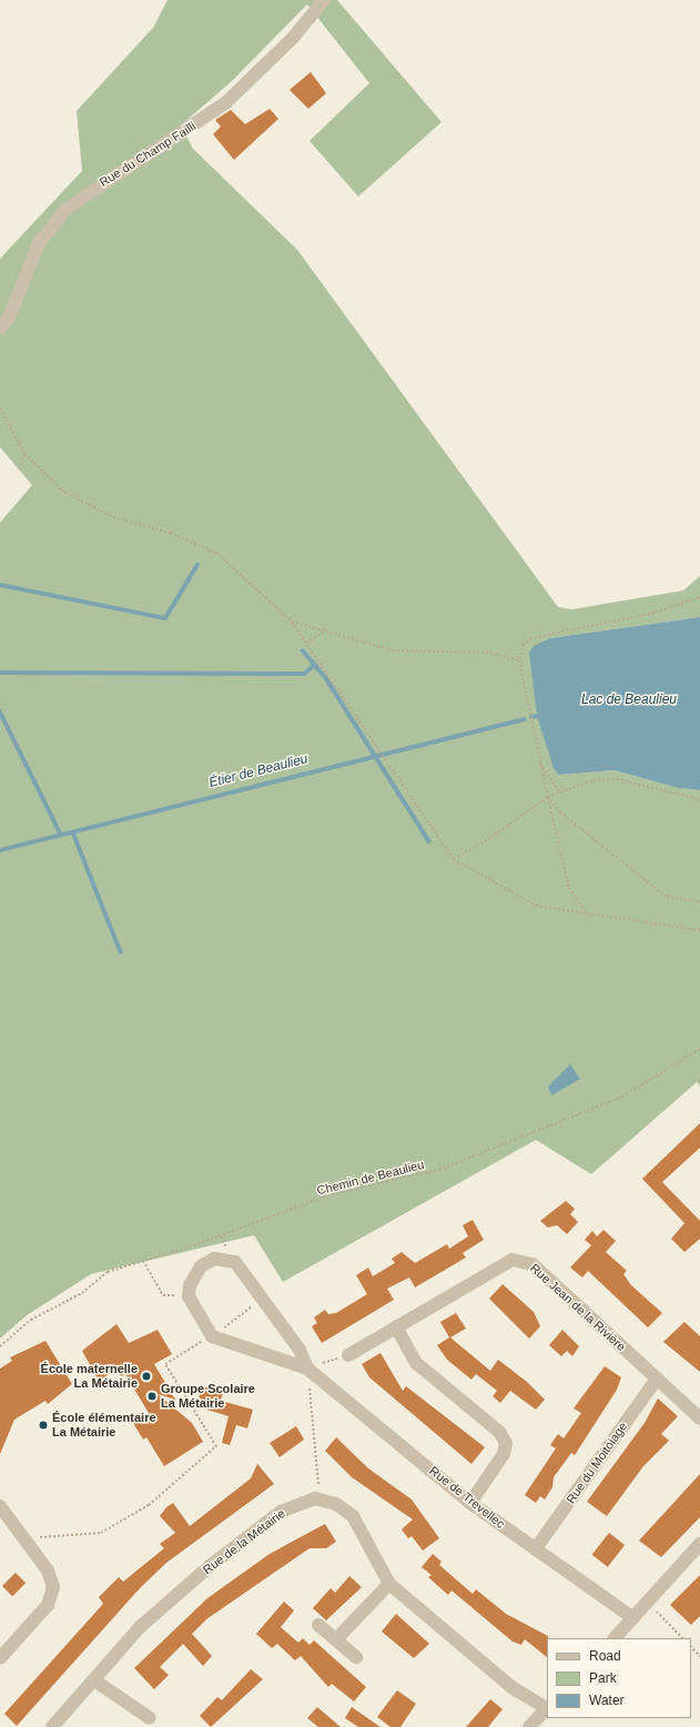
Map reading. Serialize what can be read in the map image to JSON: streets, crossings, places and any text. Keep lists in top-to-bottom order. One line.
{"streets":{"street":["Rue du Champ Failli","Rue Jean de la Rivière","Rue du Moitoiage","Rue de Trevellec","Rue de la Métairie"],"path":["Chemin de Beaulieu"]},"crossings":[["Rue Jean de la Rivière","Rue du Moitoiage"],["Rue du Moitoiage","Rue de Trevellec"]],"water":["Lac de Beaulieu","Étier de Beaulieu"],"places":["École maternelle La Métairie","Groupe Scolaire La Métairie","École élémentaire La Métairie"],"legend":["Road","Park","Water"]}
